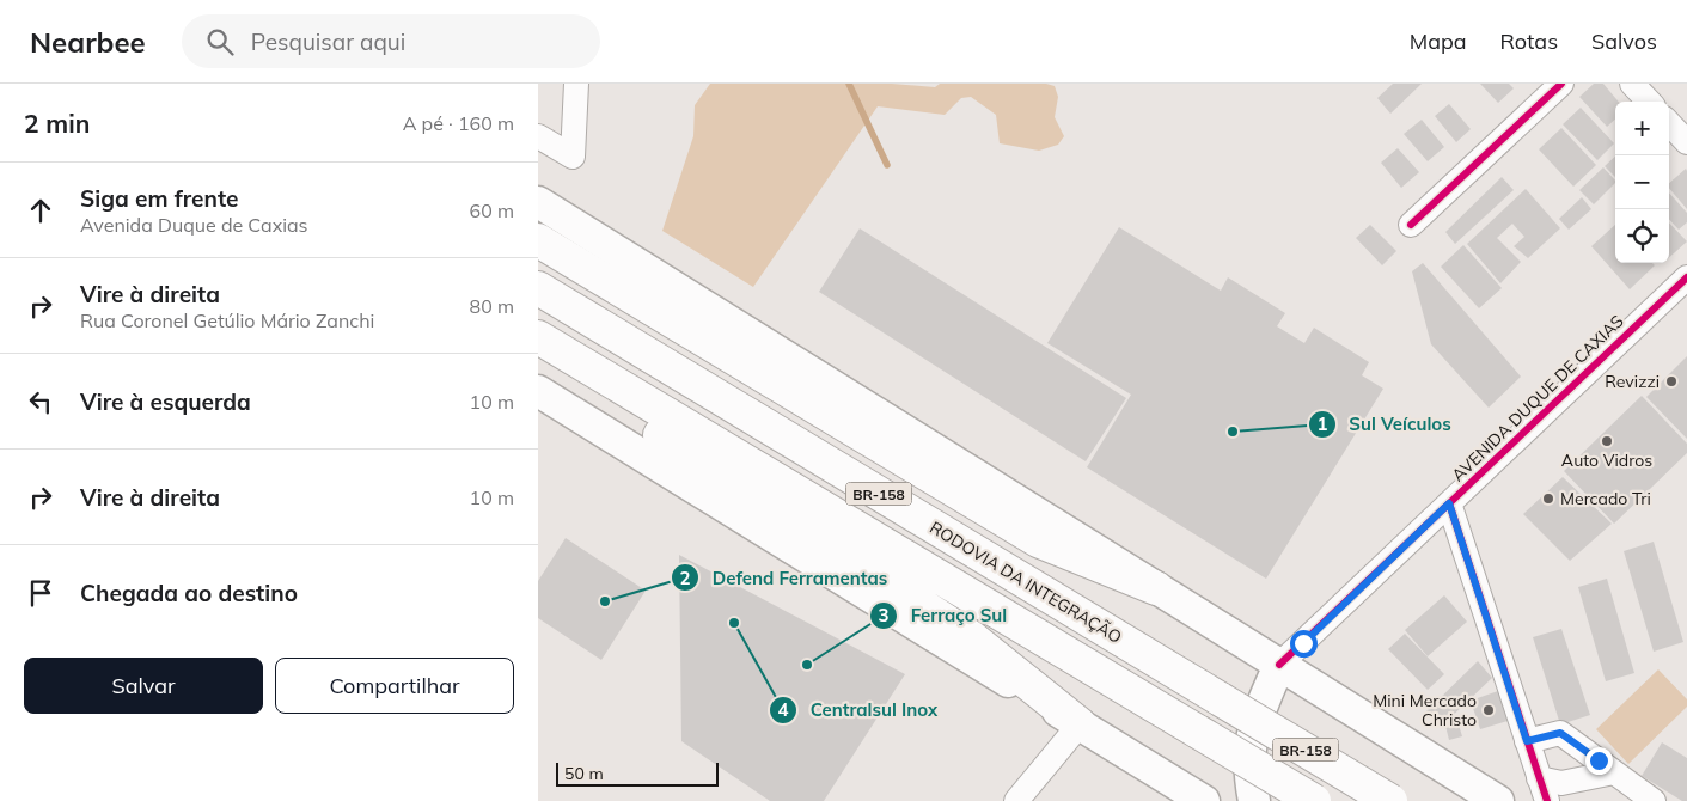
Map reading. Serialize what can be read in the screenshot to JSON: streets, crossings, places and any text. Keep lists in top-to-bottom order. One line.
{"streets":{"highway":["BR-158","RODOVIA DA INTEGRAÇÃO"],"street":["AVENIDA DUQUE DE CAXIAS"]},"crossings":[["AVENIDA DUQUE DE CAXIAS","BR-158"]],"places":["Revizzi","Sul Veículos","Auto Vidros","Mercado Tri","Defend Ferramentas","Centralsul Inox","Ferraço Sul","Mini Mercado Christo"],"scale_bar":"50 m","page":{"header":"Nearbee","search":"Pesquisar aqui","nav":["Mapa","Rotas","Salvos"],"heading":["2 min","A pé · 160 m"],"map_buttons":["+","−"],"list":[["Siga em frente","Avenida Duque de Caxias","60 m"],["Vire à direita","Rua Coronel Getúlio Mário Zanchi","80 m"],["Vire à esquerda","10 m"],["Vire à direita","10 m"],"Chegada ao destino"],"buttons":["Salvar","Compartilhar"],"scale":"50 m"}}
